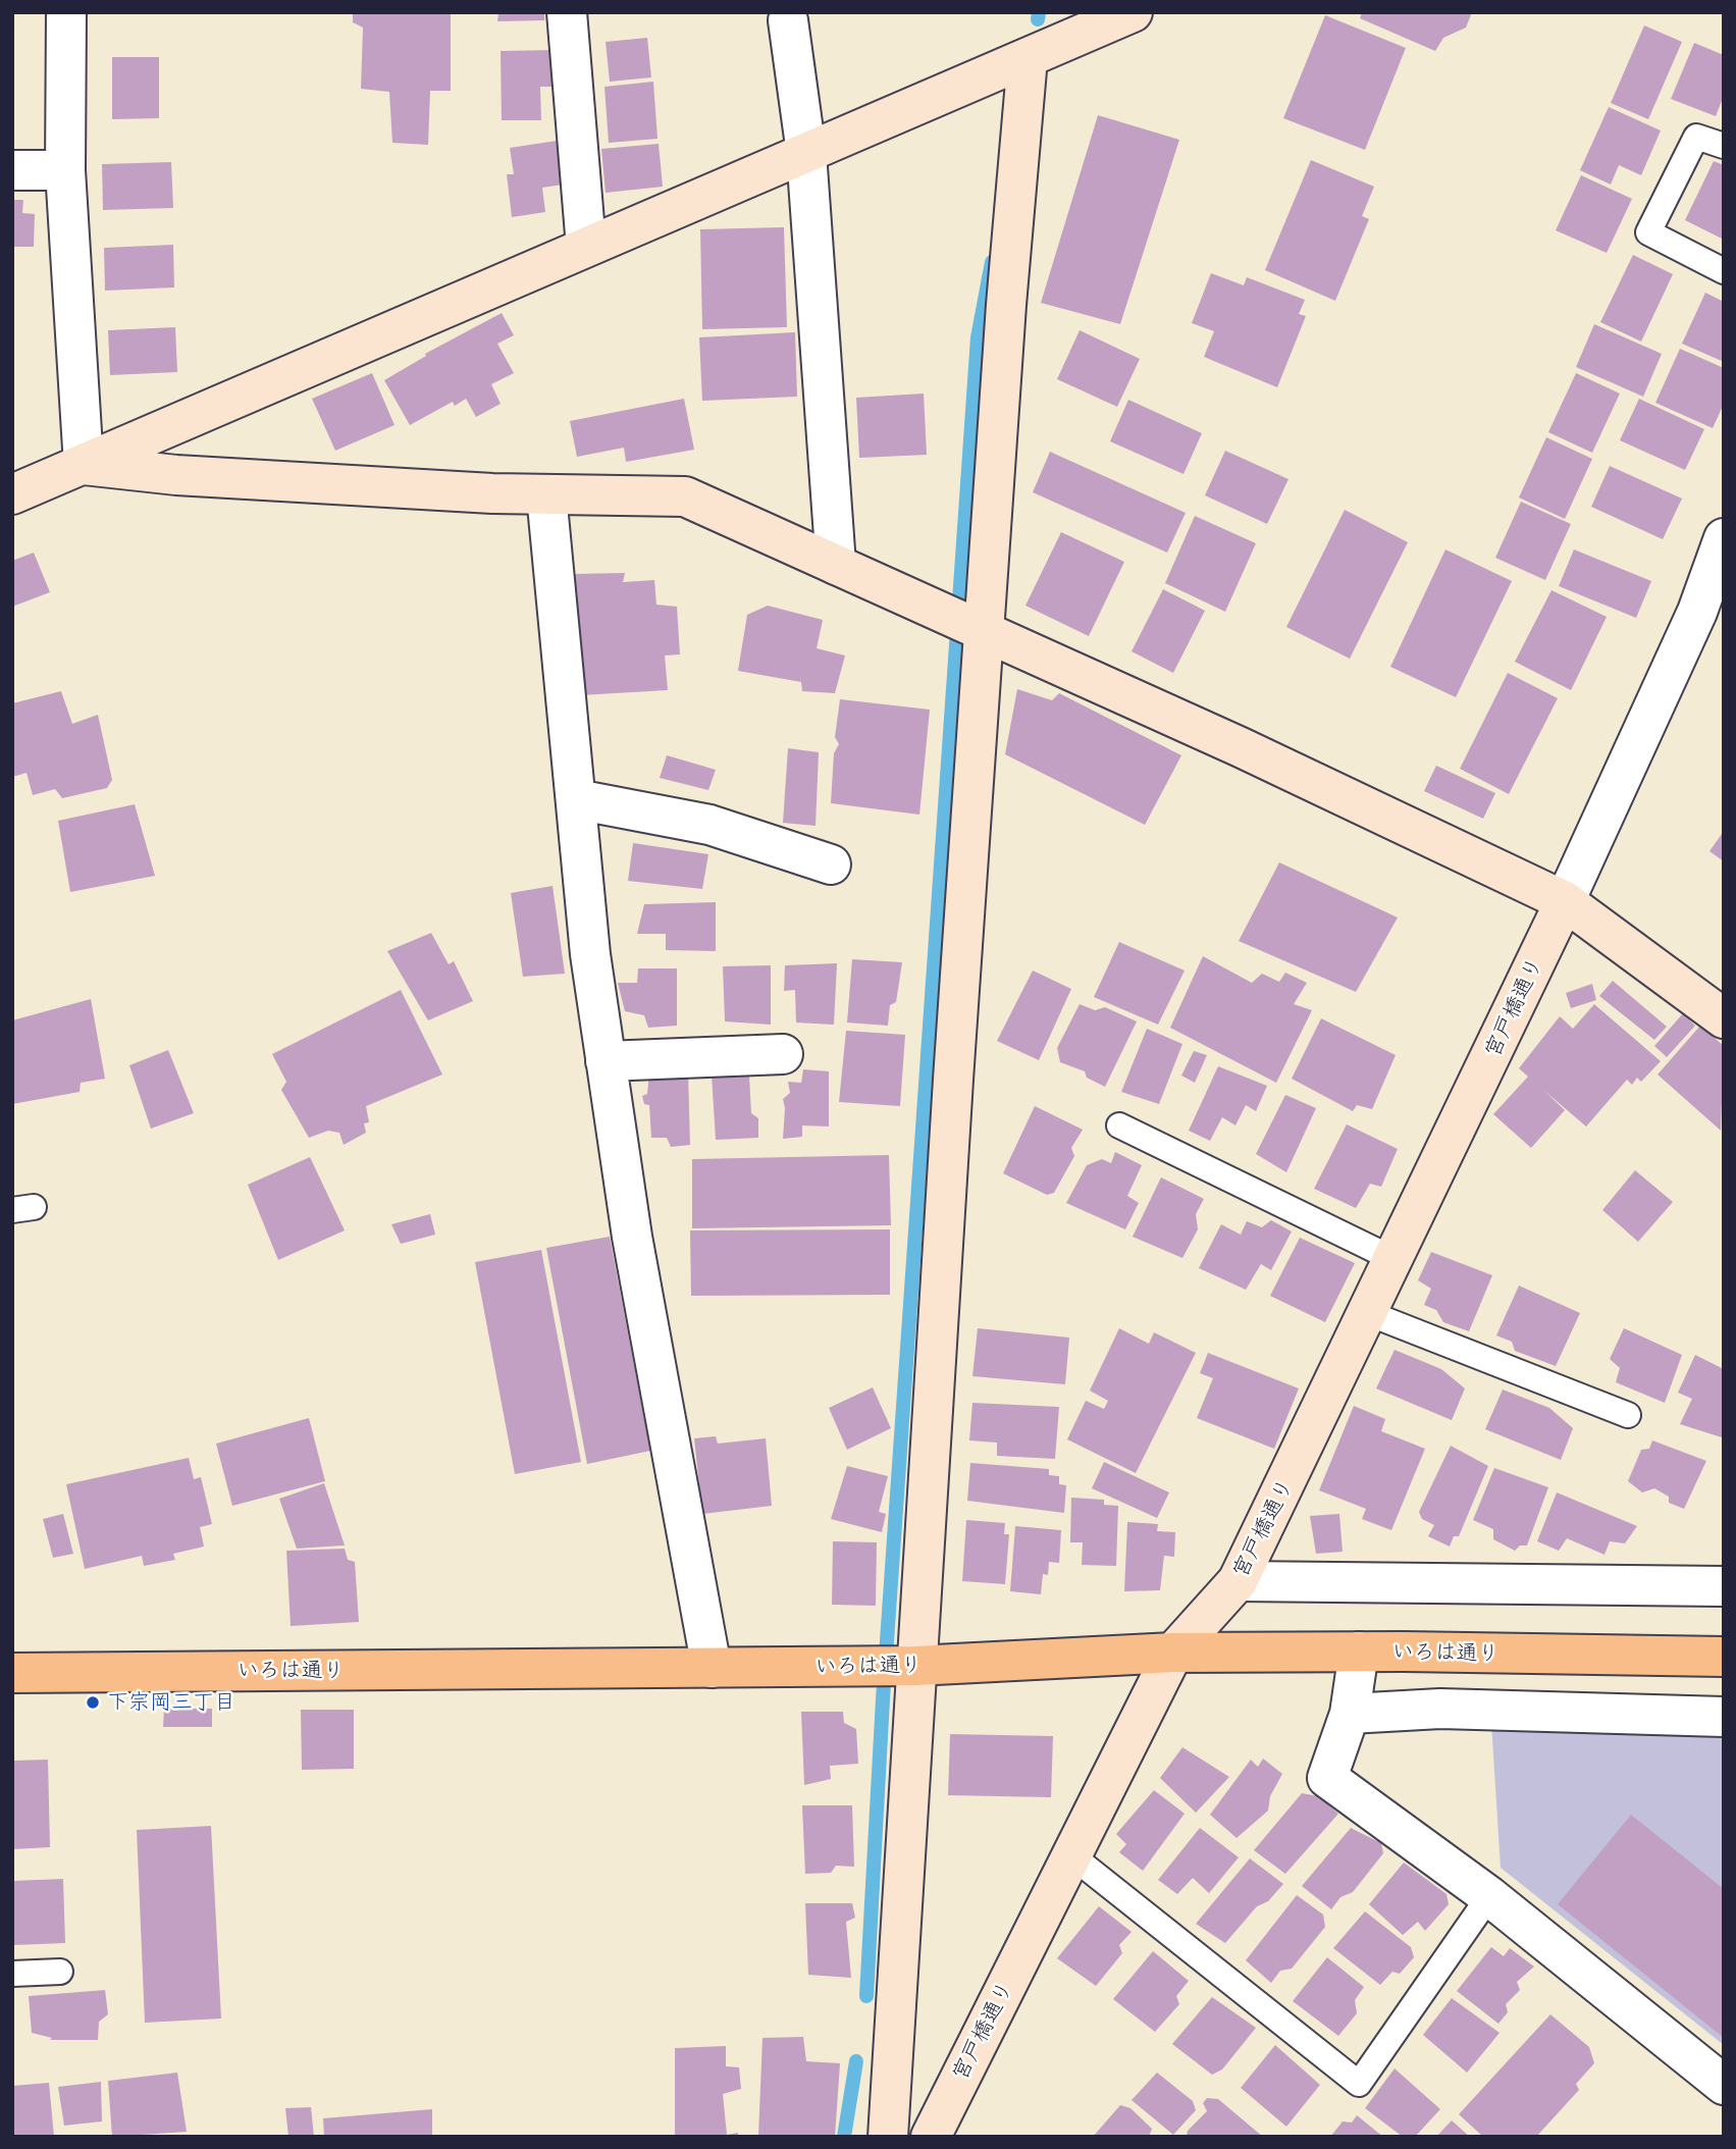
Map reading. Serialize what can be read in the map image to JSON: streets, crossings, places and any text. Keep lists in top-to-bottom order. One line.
{"streets":{"main road":["いろは通り"],"street":["宮戸橋通り"]},"crossings":[["宮戸橋通り","いろは通り"]],"places":["下宗岡三丁目"]}
